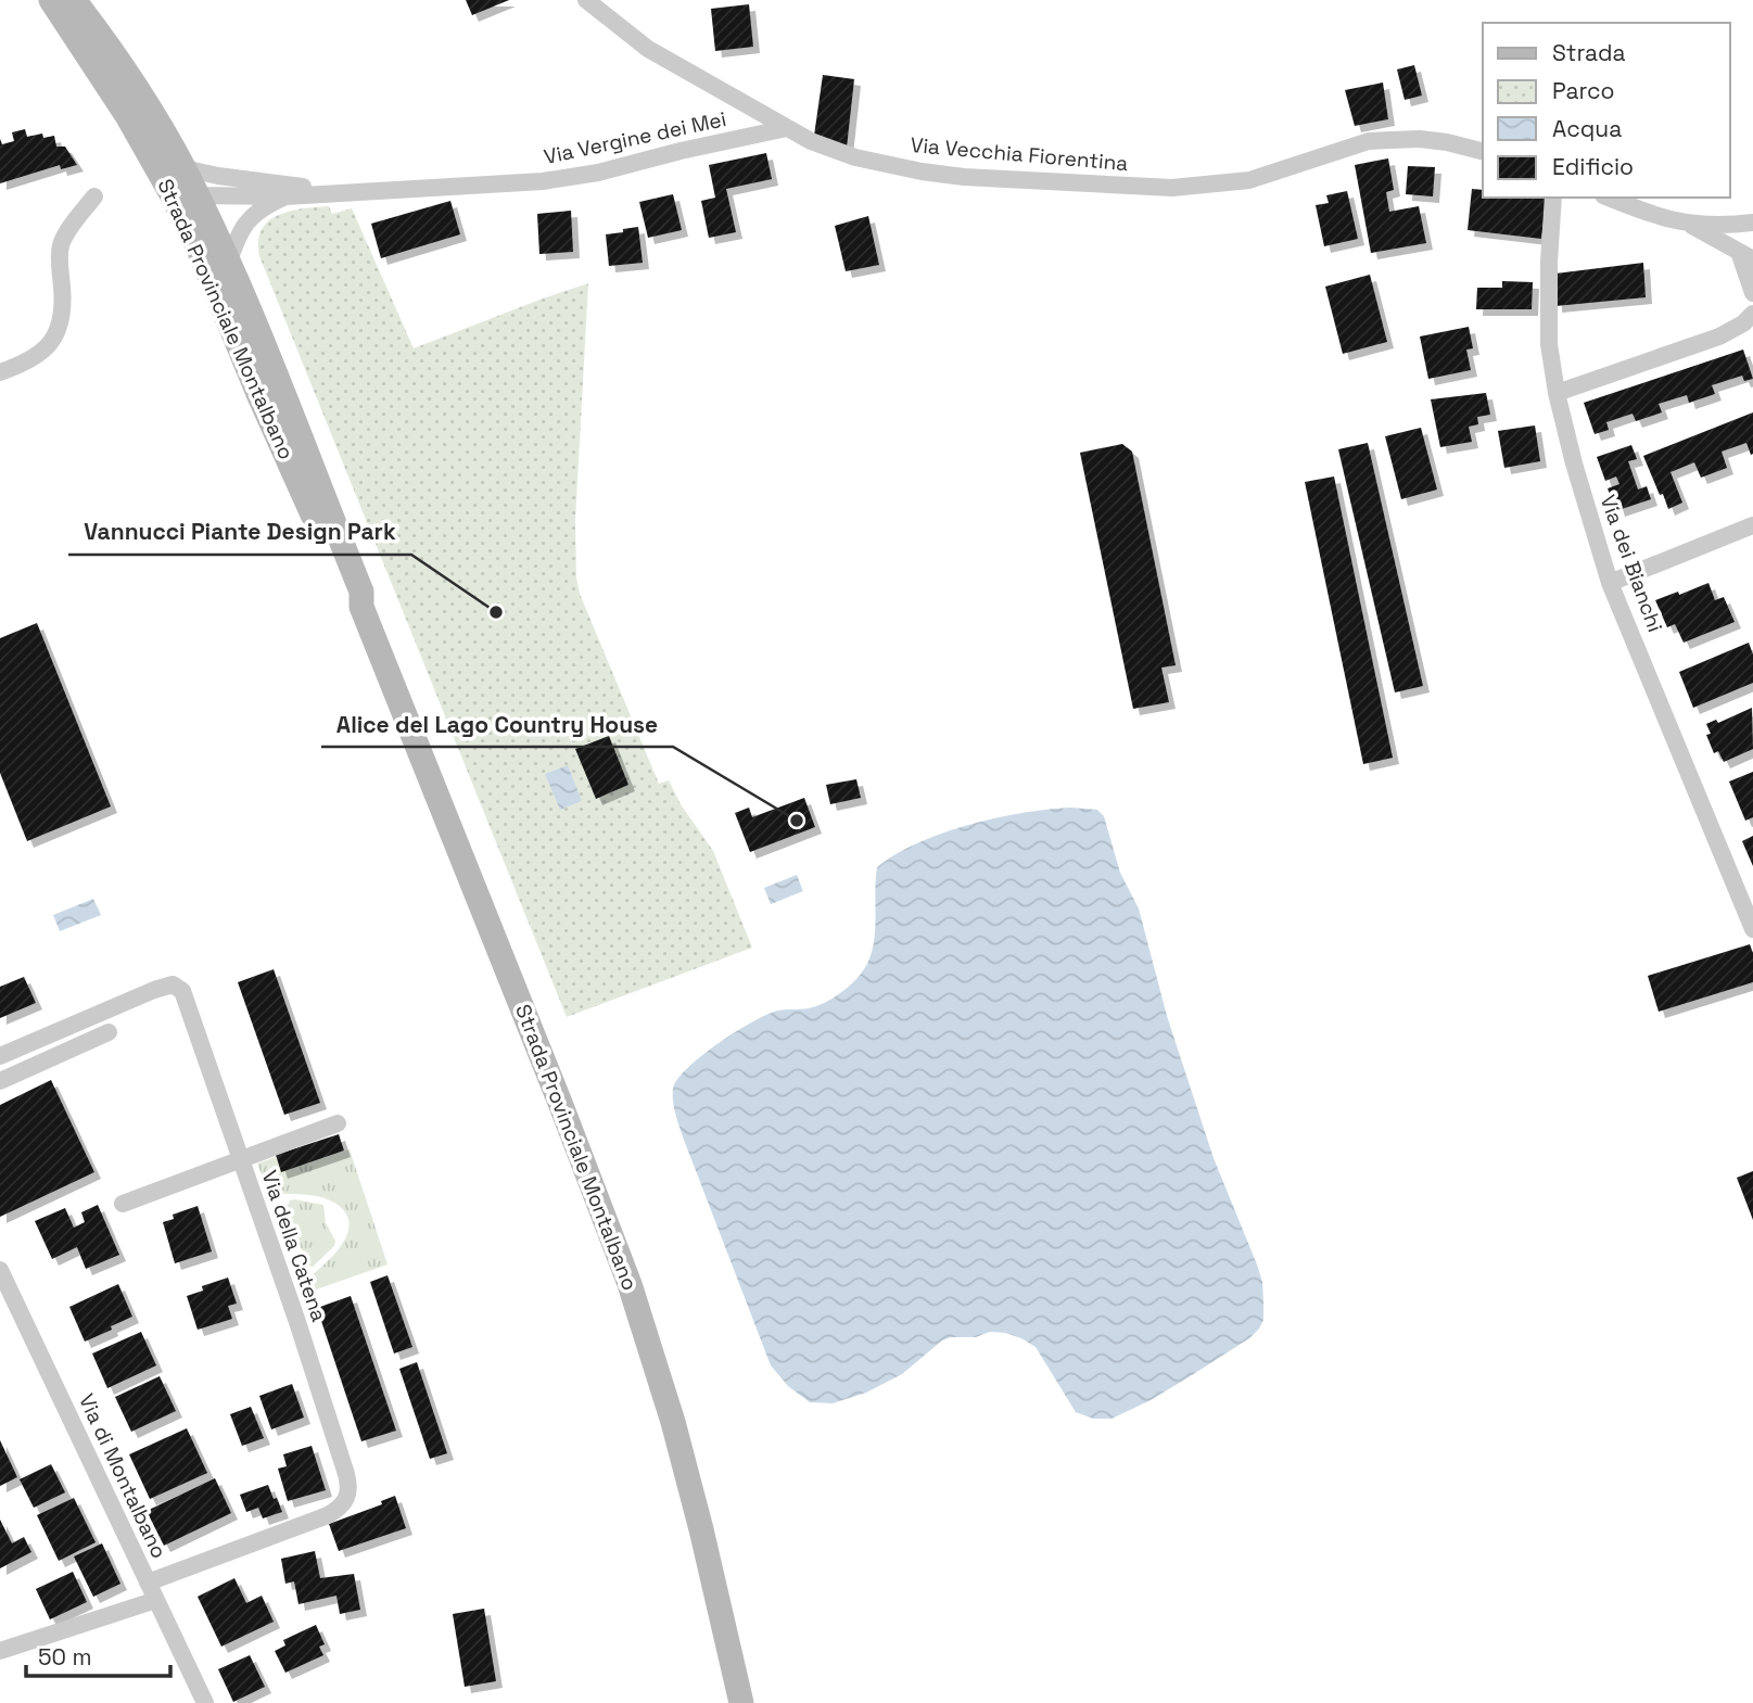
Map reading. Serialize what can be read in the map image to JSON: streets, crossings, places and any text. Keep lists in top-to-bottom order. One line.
{"streets":{"main road":["Strada Provinciale Montalbano"],"street":["Via Vergine dei Mei","Via Vecchia Fiorentina","Via dei Bianchi","Via della Catena","Via di Montalbano"]},"crossings":[["Via Vergine dei Mei","Via Vecchia Fiorentina"],["Via Vergine dei Mei","Strada Provinciale Montalbano"],["Via della Catena","Via di Montalbano"]],"places":["Vannucci Piante Design Park","Alice del Lago Country House"],"legend":["Strada","Parco","Acqua","Edificio"],"scale_bar":"50 m"}
